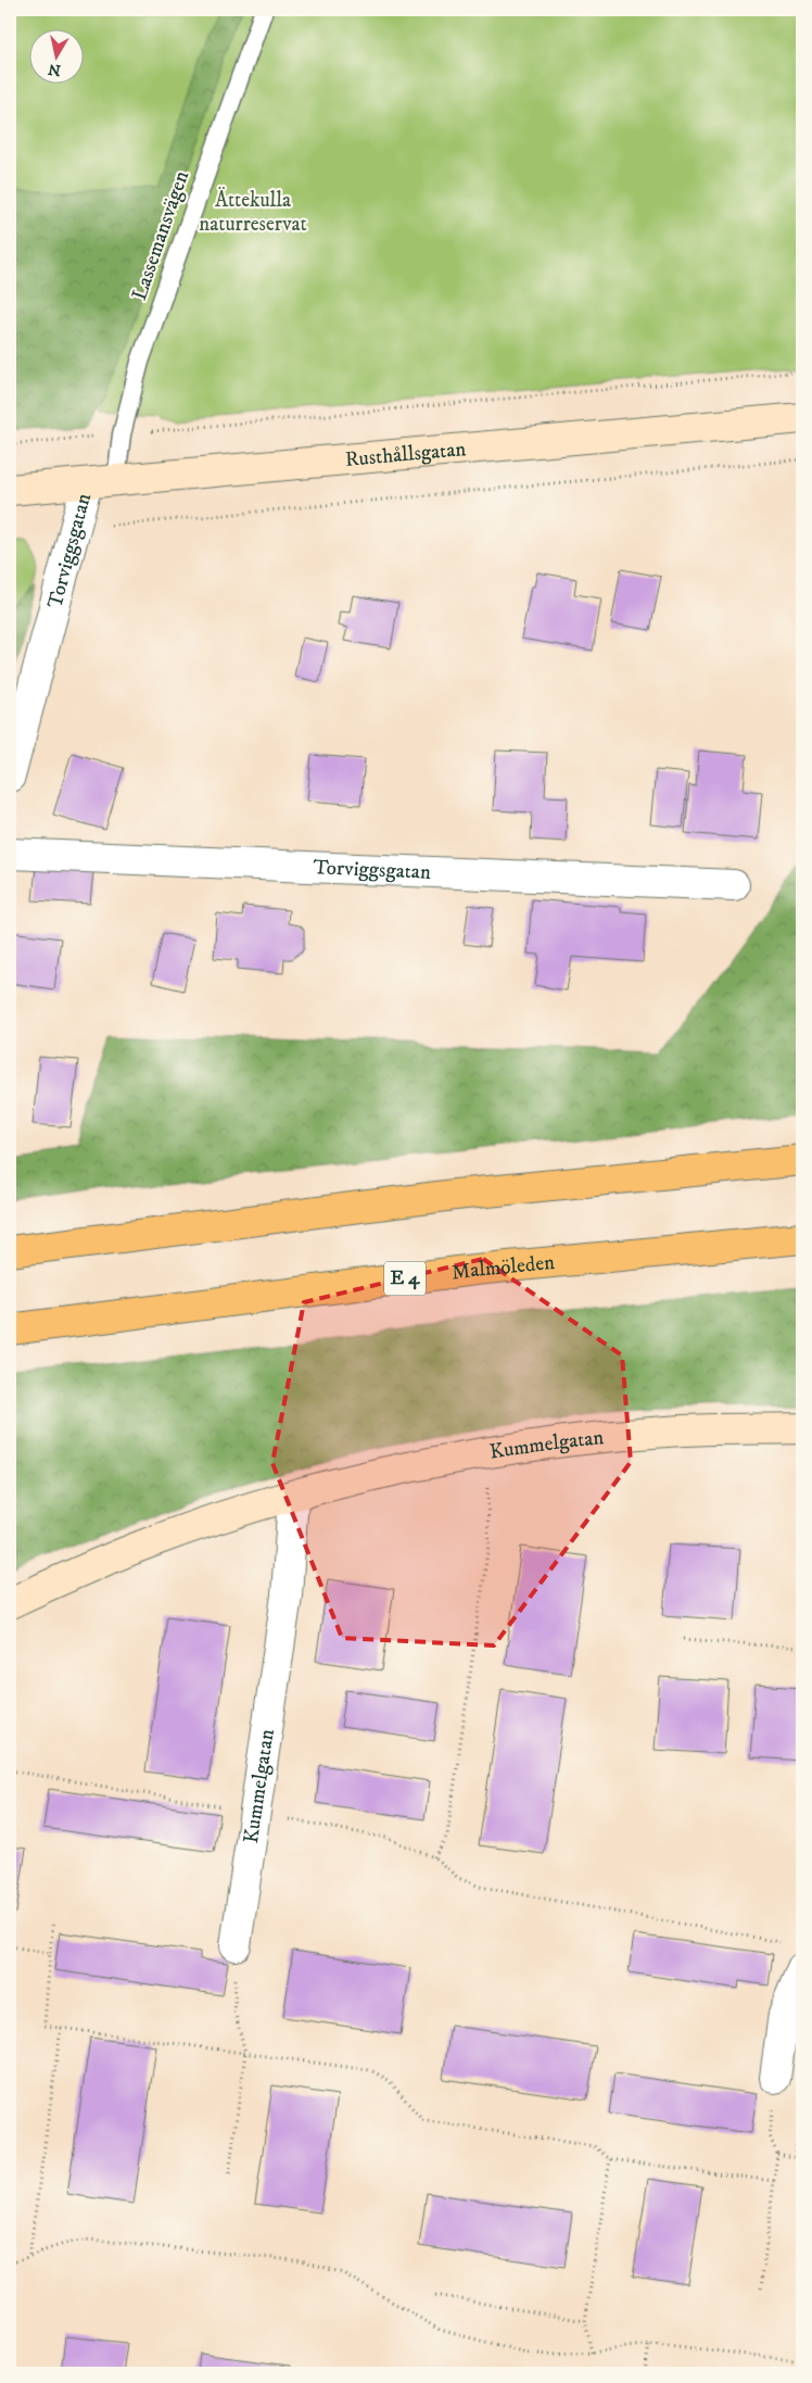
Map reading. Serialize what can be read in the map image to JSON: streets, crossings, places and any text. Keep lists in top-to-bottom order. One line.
{"streets":{"highway":["Malmöleden","E 4"],"street":["Rusthållsgatan","Torviggsgatan","Kummelgatan"],"lane":["Lassemansvägen"]},"crossings":[["Lassemansvägen","Rusthållsgatan"],["Rusthållsgatan","Torviggsgatan"]],"parks":["Ättekulla naturreservat"],"north":"bottom"}
